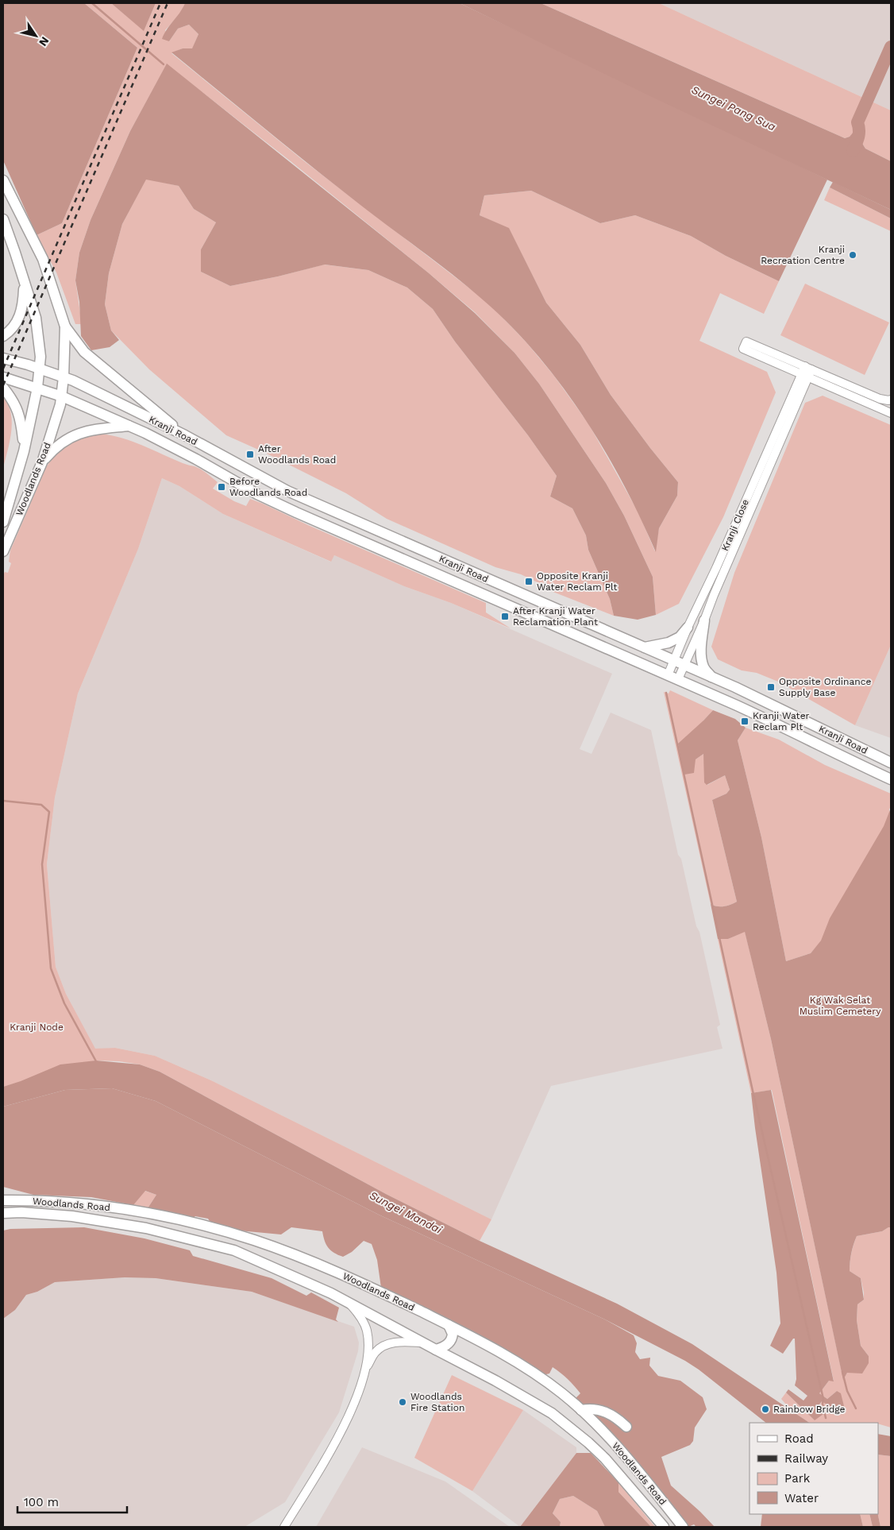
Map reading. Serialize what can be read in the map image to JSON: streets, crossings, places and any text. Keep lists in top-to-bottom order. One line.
{"streets":{"main road":["Kranji Road","Woodlands Road"],"street":["Kranji Close"]},"crossings":[["Kranji Road","Woodlands Road"],["Kranji Road","Kranji Close"]],"water":["Sungei Pang Sua","Sungei Mandai"],"parks":["Kg Wak Selat Muslim Cemetery","Kranji Node"],"places":{"other":["Kranji Recreation Centre","Woodlands Fire Station","Rainbow Bridge"],"transit":["After Woodlands Road","Before Woodlands Road","Opposite Kranji Water Reclam Plt","After Kranji Water Reclamation Plant","Opposite Ordinance Supply Base","Kranji Water Reclam Plt"]},"legend":["Road","Railway","Park","Water"],"scale_bar":"100 m","north":"bottom right"}
